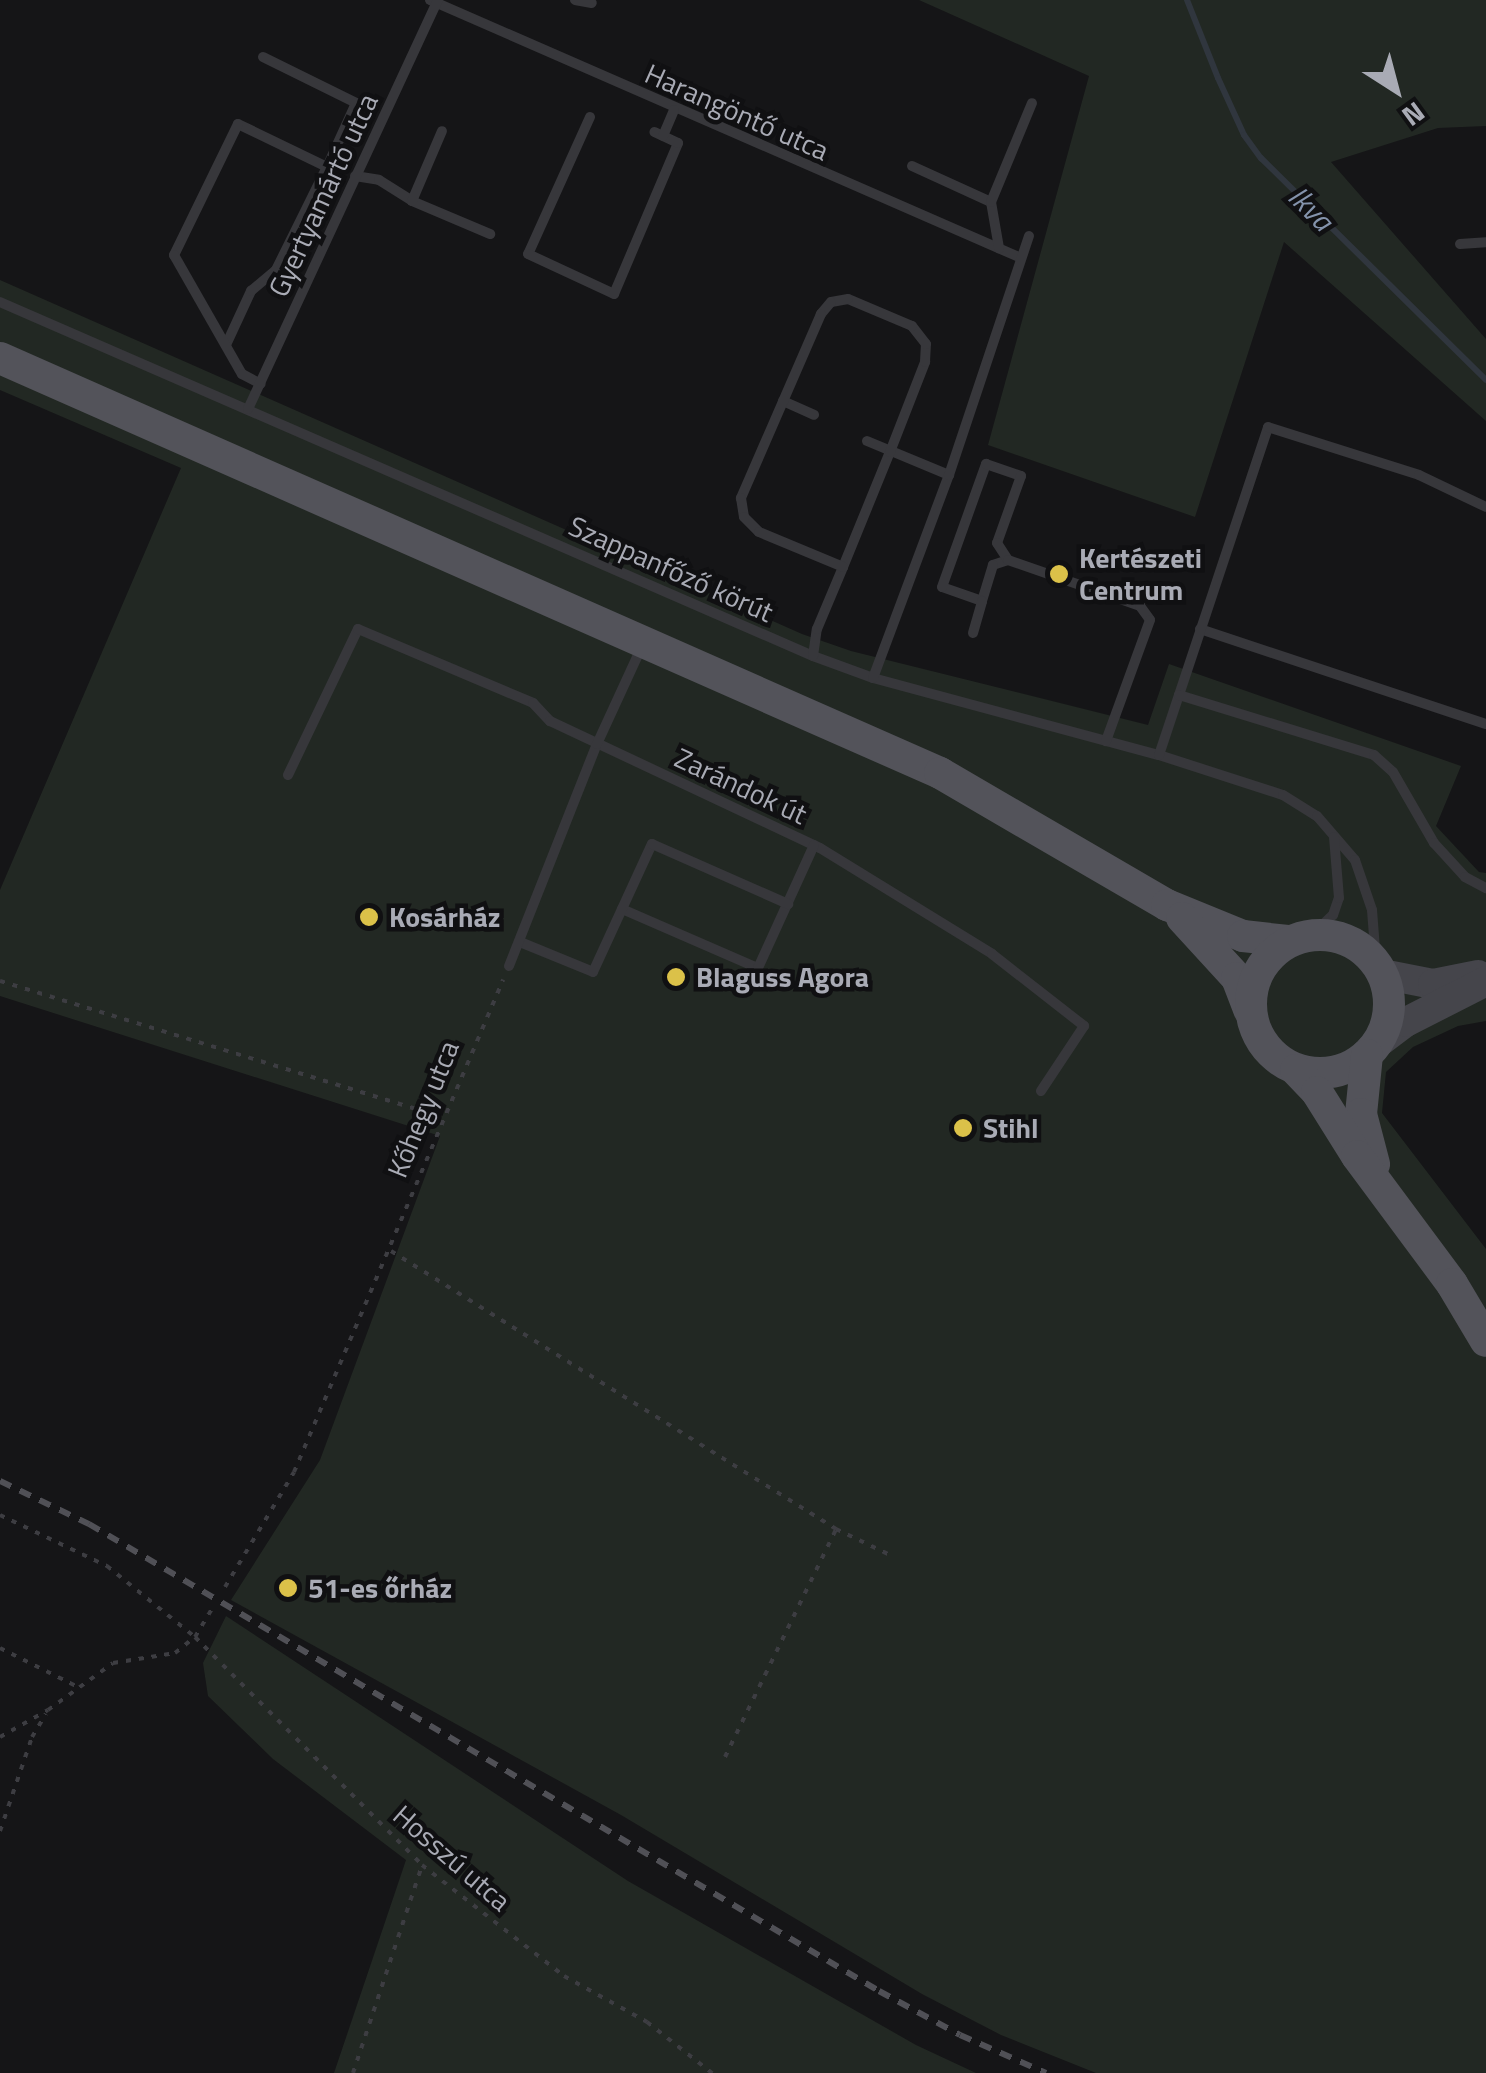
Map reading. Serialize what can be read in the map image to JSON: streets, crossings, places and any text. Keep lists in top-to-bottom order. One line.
{"streets":{"lane":["Harangöntő utca","Gyertyamártó utca","Szappanfőző körút","Zarándok út"],"path":["Kőhegy utca","Hosszú utca"]},"crossings":[["Harangöntő utca","Gyertyamártó utca"],["Gyertyamártó utca","Szappanfőző körút"]],"water":["Ikva"],"places":["Kertészeti Centrum","Kosárház","Blaguss Agora","Stihl","51-es őrház"],"north":"bottom right"}
